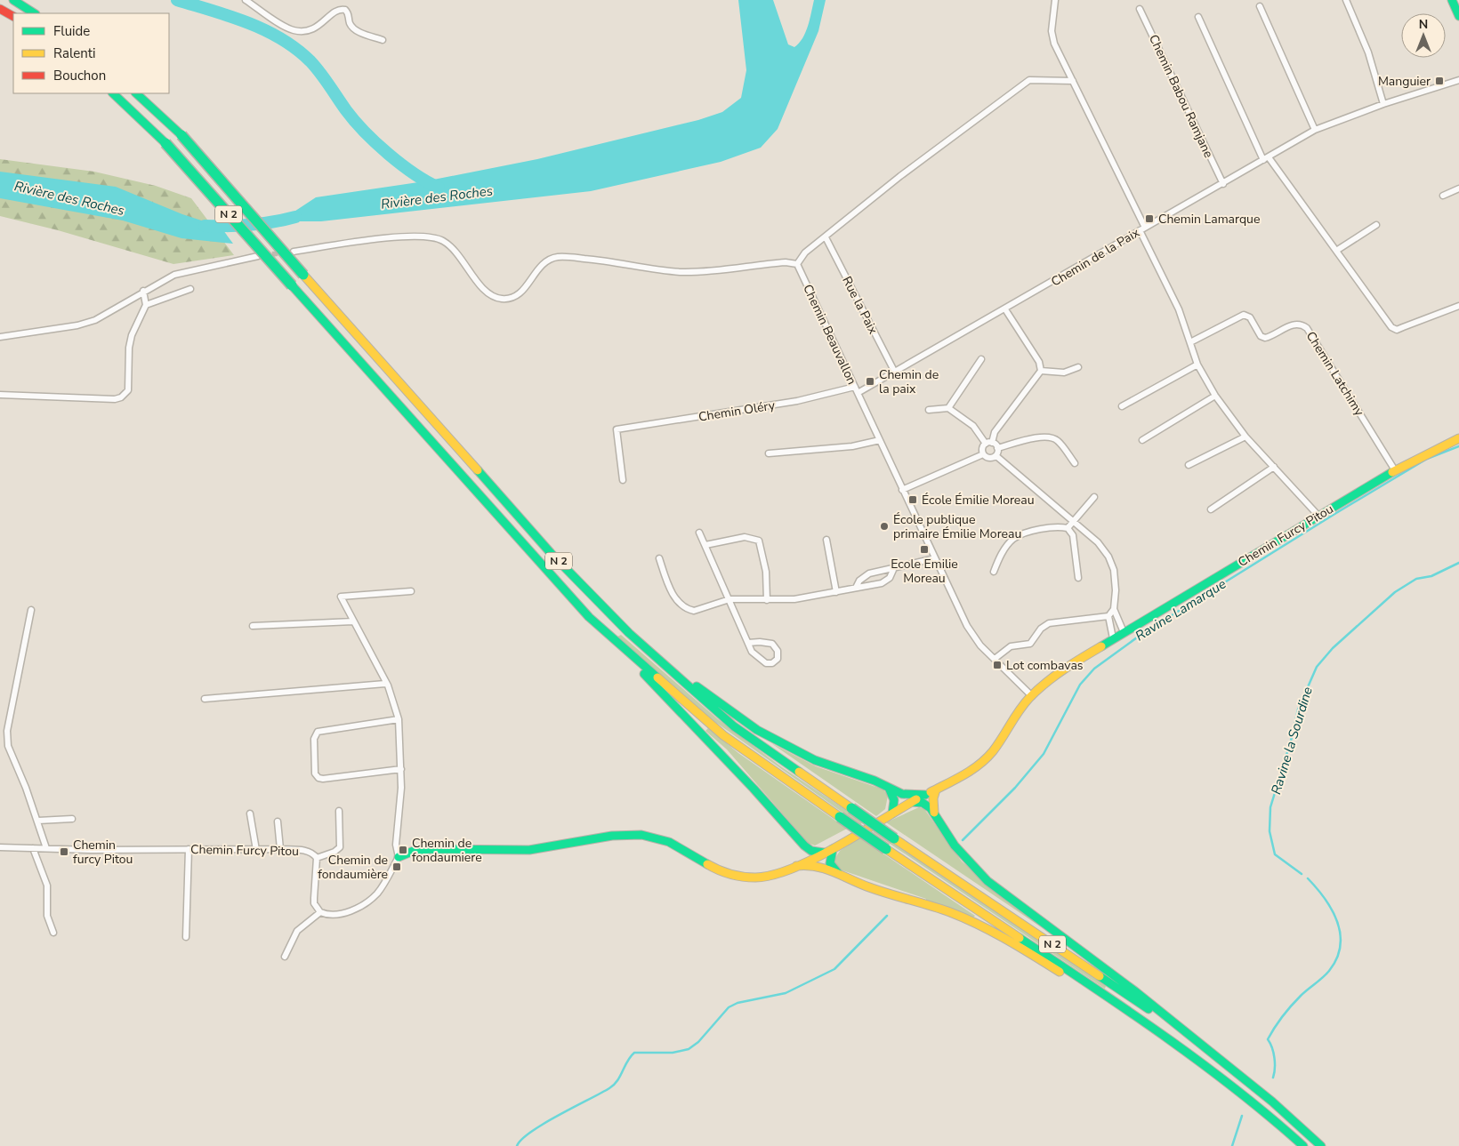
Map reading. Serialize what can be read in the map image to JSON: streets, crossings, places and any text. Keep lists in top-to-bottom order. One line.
{"streets":{"main road":["N 2","Chemin Furcy Pitou"],"street":["Chemin Babou Ramjane","Chemin de la Paix","Rue la Paix","Chemin Beauvallon","Chemin Latchimy","Chemin Oléry"]},"crossings":[["Chemin Babou Ramjane","Chemin de la Paix"],["Chemin de la Paix","Rue la Paix"],["Chemin de la Paix","Chemin Beauvallon"],["Chemin Beauvallon","Chemin Oléry"],["Chemin Beauvallon","Chemin Furcy Pitou"],["Chemin Latchimy","Chemin Furcy Pitou"]],"water":["Rivière des Roches","Ravine Lamarque","Ravine la Sourdine"],"places":{"transit":["Manguier","Chemin Lamarque","Chemin de la paix","École Émilie Moreau","Ecole Emilie Moreau","Lot combavas","Chemin de fondaumiere","Chemin furcy Pitou","Chemin de fondaumière"],"other":["École publique primaire Émilie Moreau"]},"legend":["Fluide","Ralenti","Bouchon"],"north":"top"}
